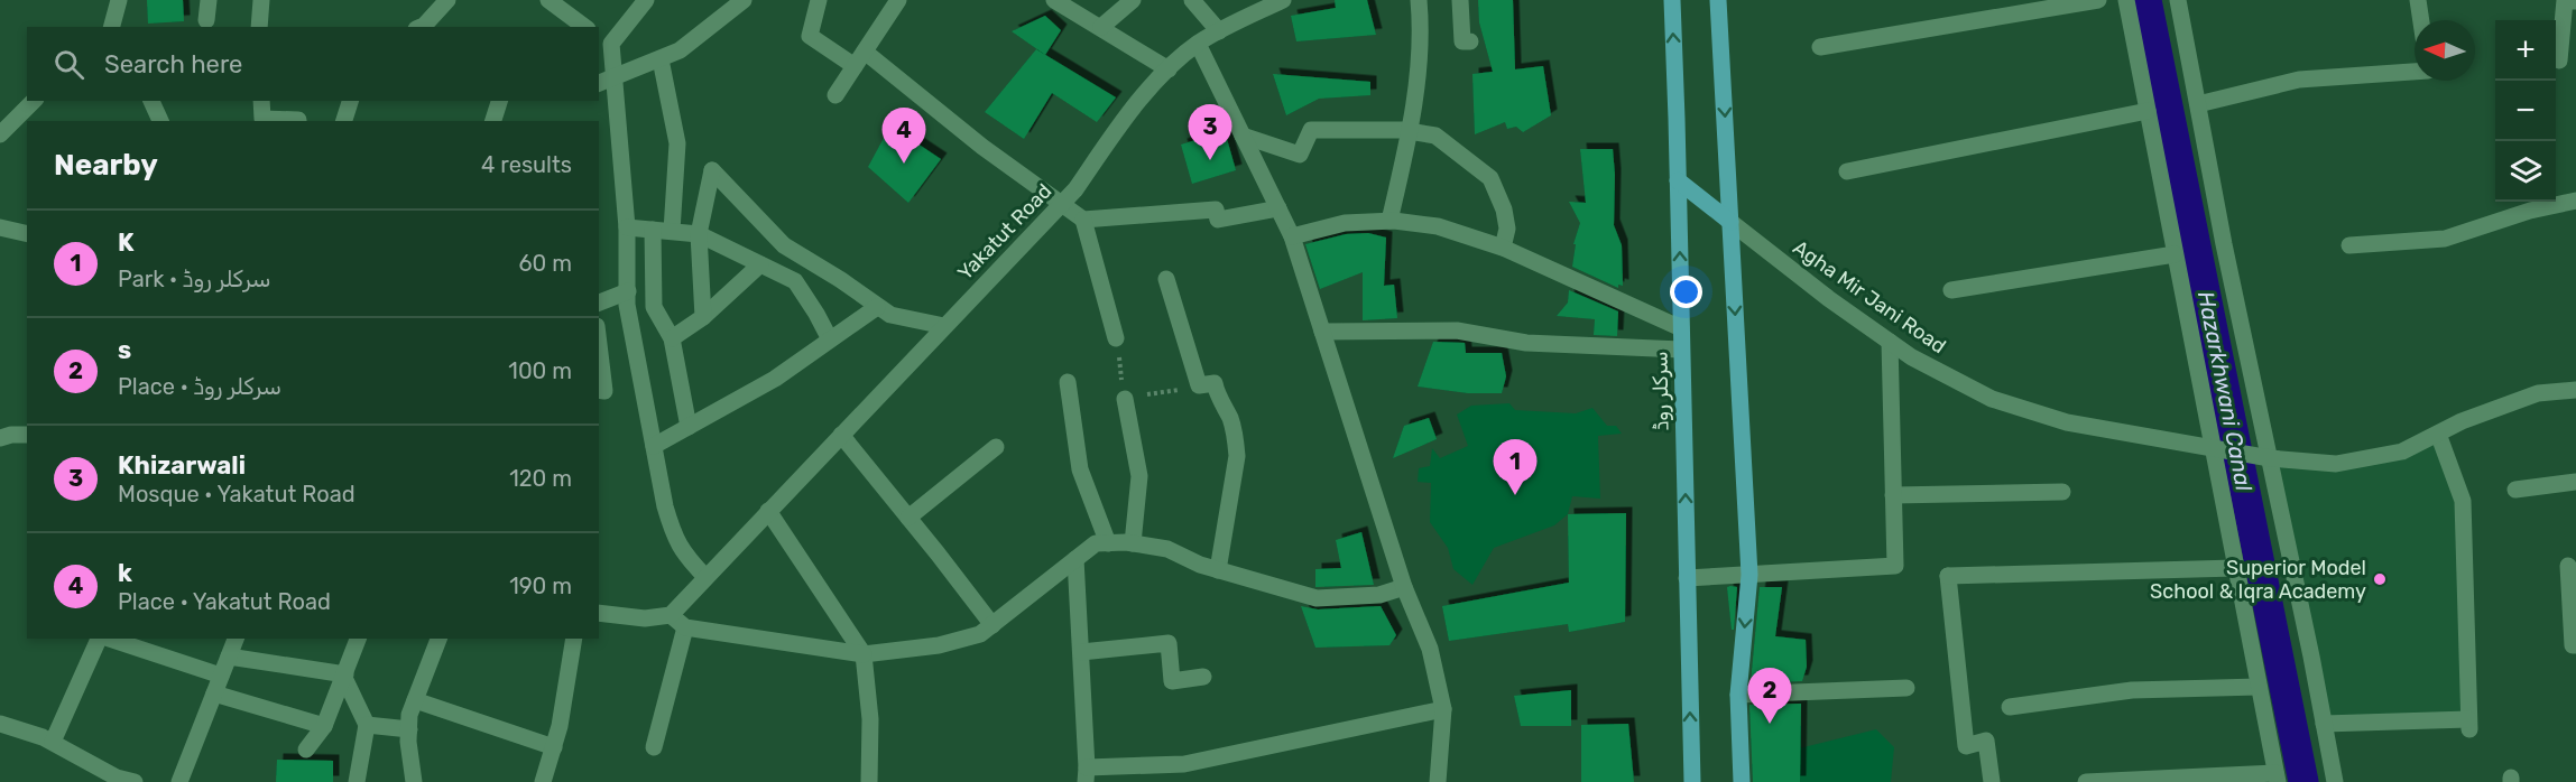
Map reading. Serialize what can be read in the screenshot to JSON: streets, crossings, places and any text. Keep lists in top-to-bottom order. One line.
{"streets":{"main road":["Agha Mir Jani Road","سرکلر روڈ"],"street":["Yakatut Road"]},"crossings":[["Agha Mir Jani Road","سرکلر روڈ"]],"water":["Hazarkhwani Canal"],"places":["Superior Model School & Iqra Academy"],"north":"left","page":{"map_buttons":["+","−"],"search":"Search here","pins":["3","4","1","2"],"heading":["Nearby","4 results"],"list":[{"mark":"1","name":"K","note":"Park · سرکلر روڈ","value":"60 m"},{"mark":"2","name":"s","note":"Place · سرکلر روڈ","value":"100 m"},{"mark":"3","name":"Khizarwali","note":"Mosque · Yakatut Road","value":"120 m"},{"mark":"4","name":"k","note":"Place · Yakatut Road","value":"190 m"}]}}
